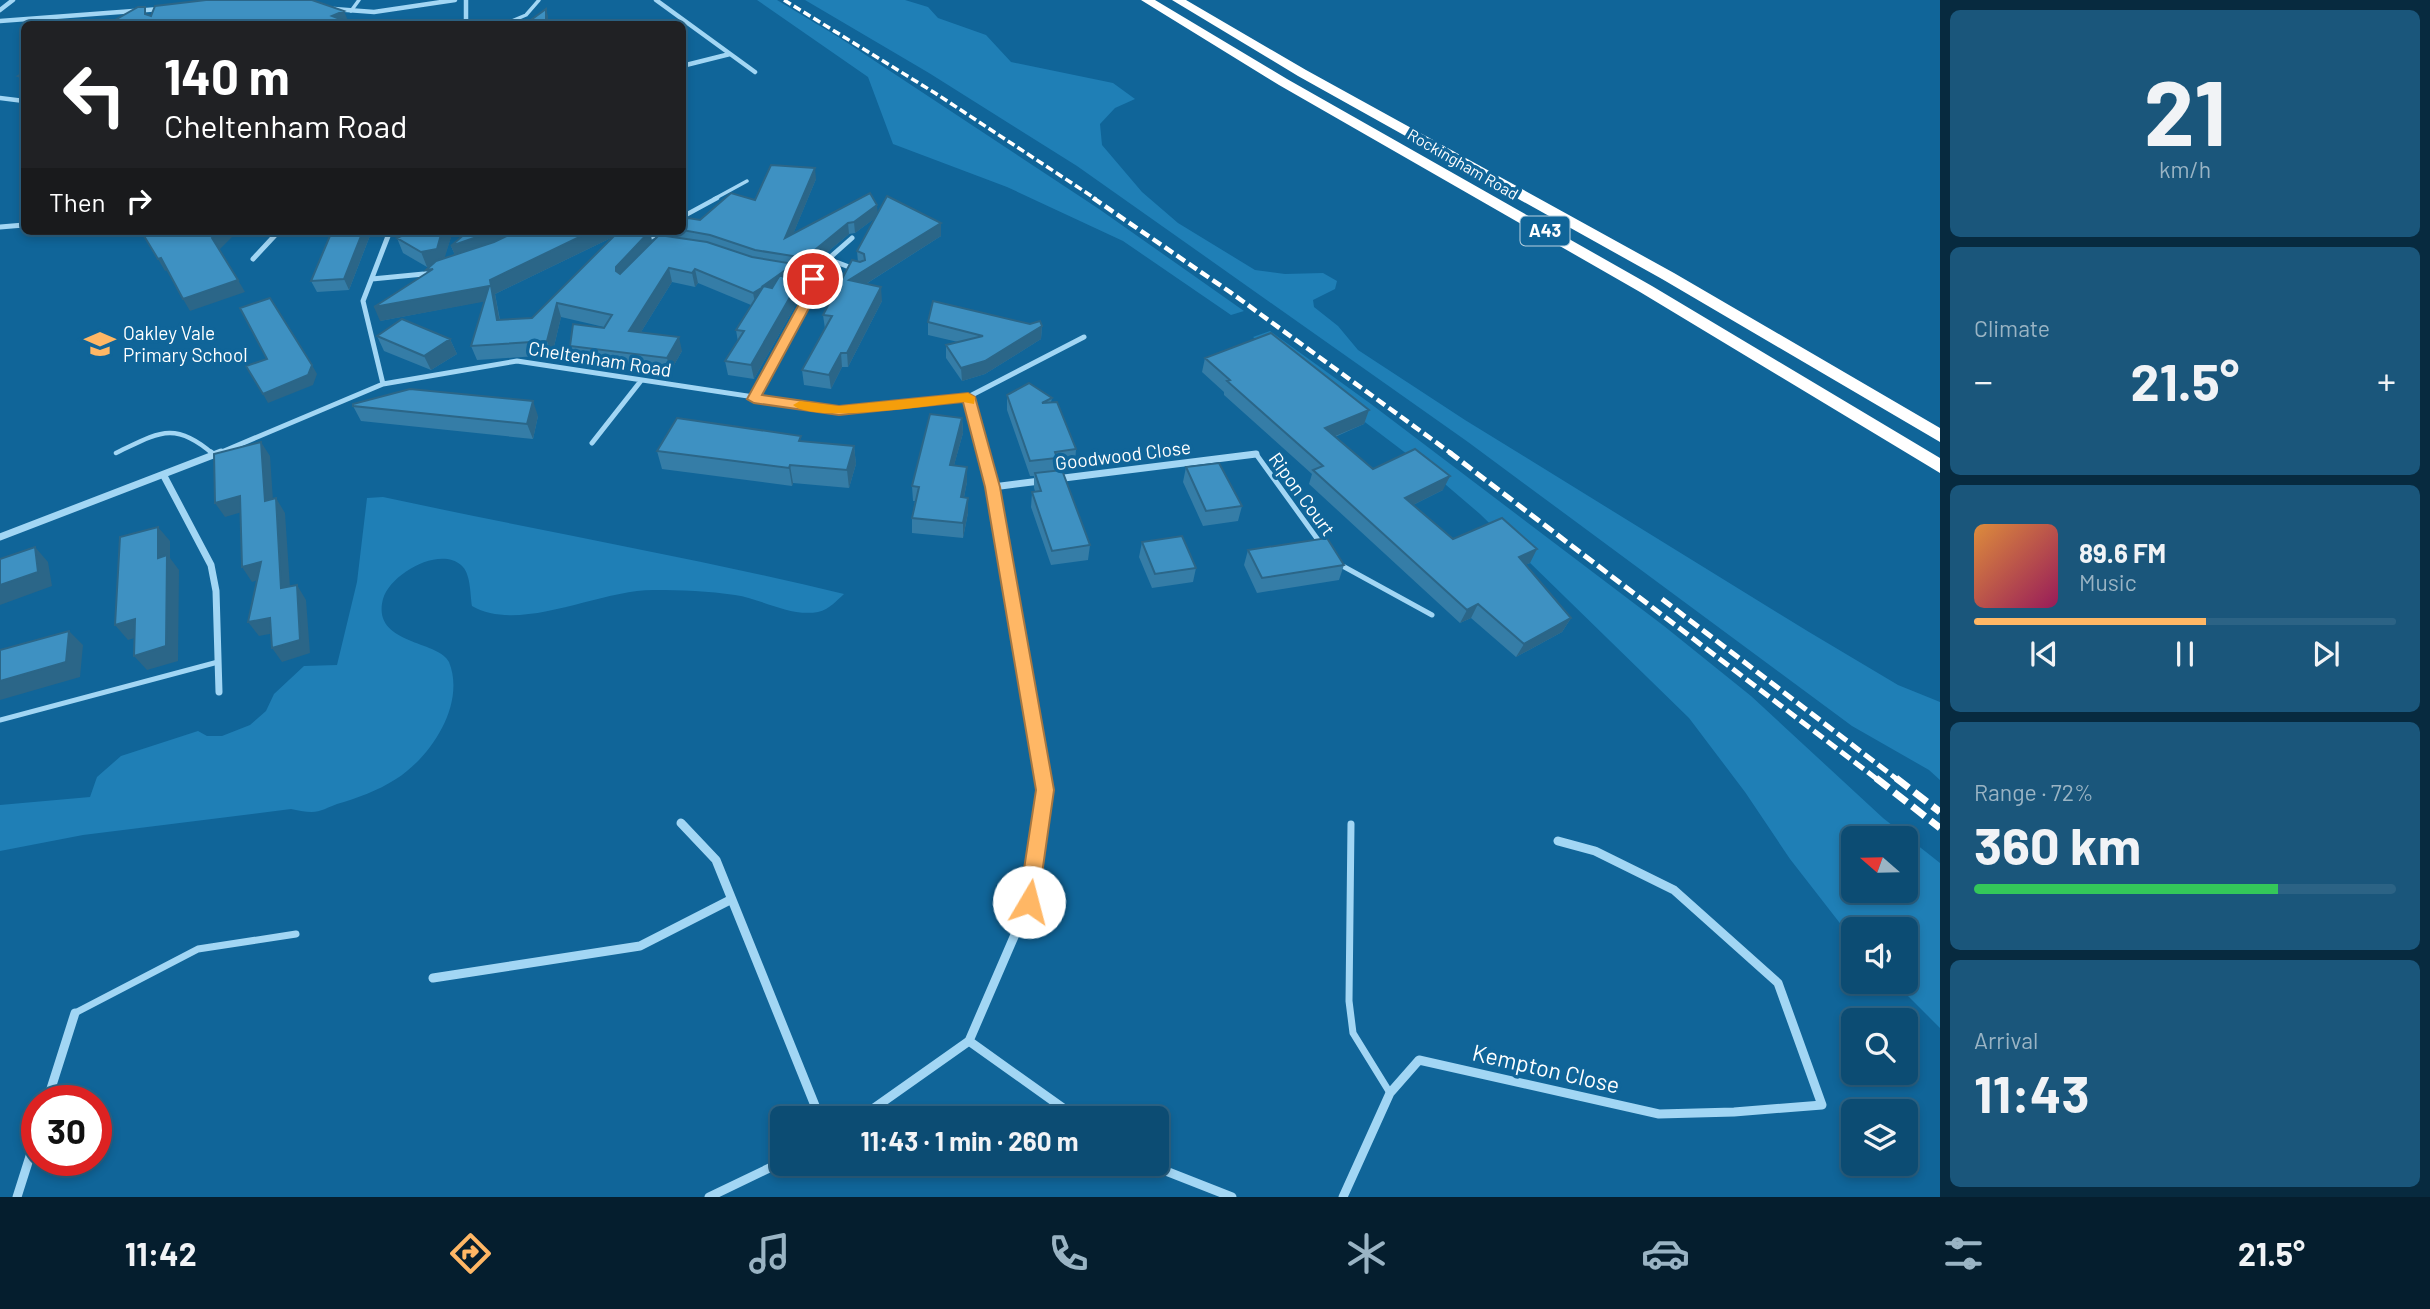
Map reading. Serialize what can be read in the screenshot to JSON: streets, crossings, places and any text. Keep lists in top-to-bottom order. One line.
{"streets":{"highway":["Rockingham Road","A43"],"street":["Cheltenham Road","Goodwood Close","Kempton Close"],"lane":["Ripon Court"]},"crossings":[["Goodwood Close","Ripon Court"]],"places":{"school or university":["Oakley Vale Primary School"]},"north":"left","page":{"tile":[["21","km/h"],"Climate",["Range · 72%","360 km"],["Arrival","11:43"]],"turn":["140 m","Cheltenham Road"],"then":"Then","heat":["−","21.5°","+"],"song":["89.6 FM","Music"],"limit":"30","trip":"11:43 · 1 min · 260 m","tabs":["11:42","21.5°"]}}
